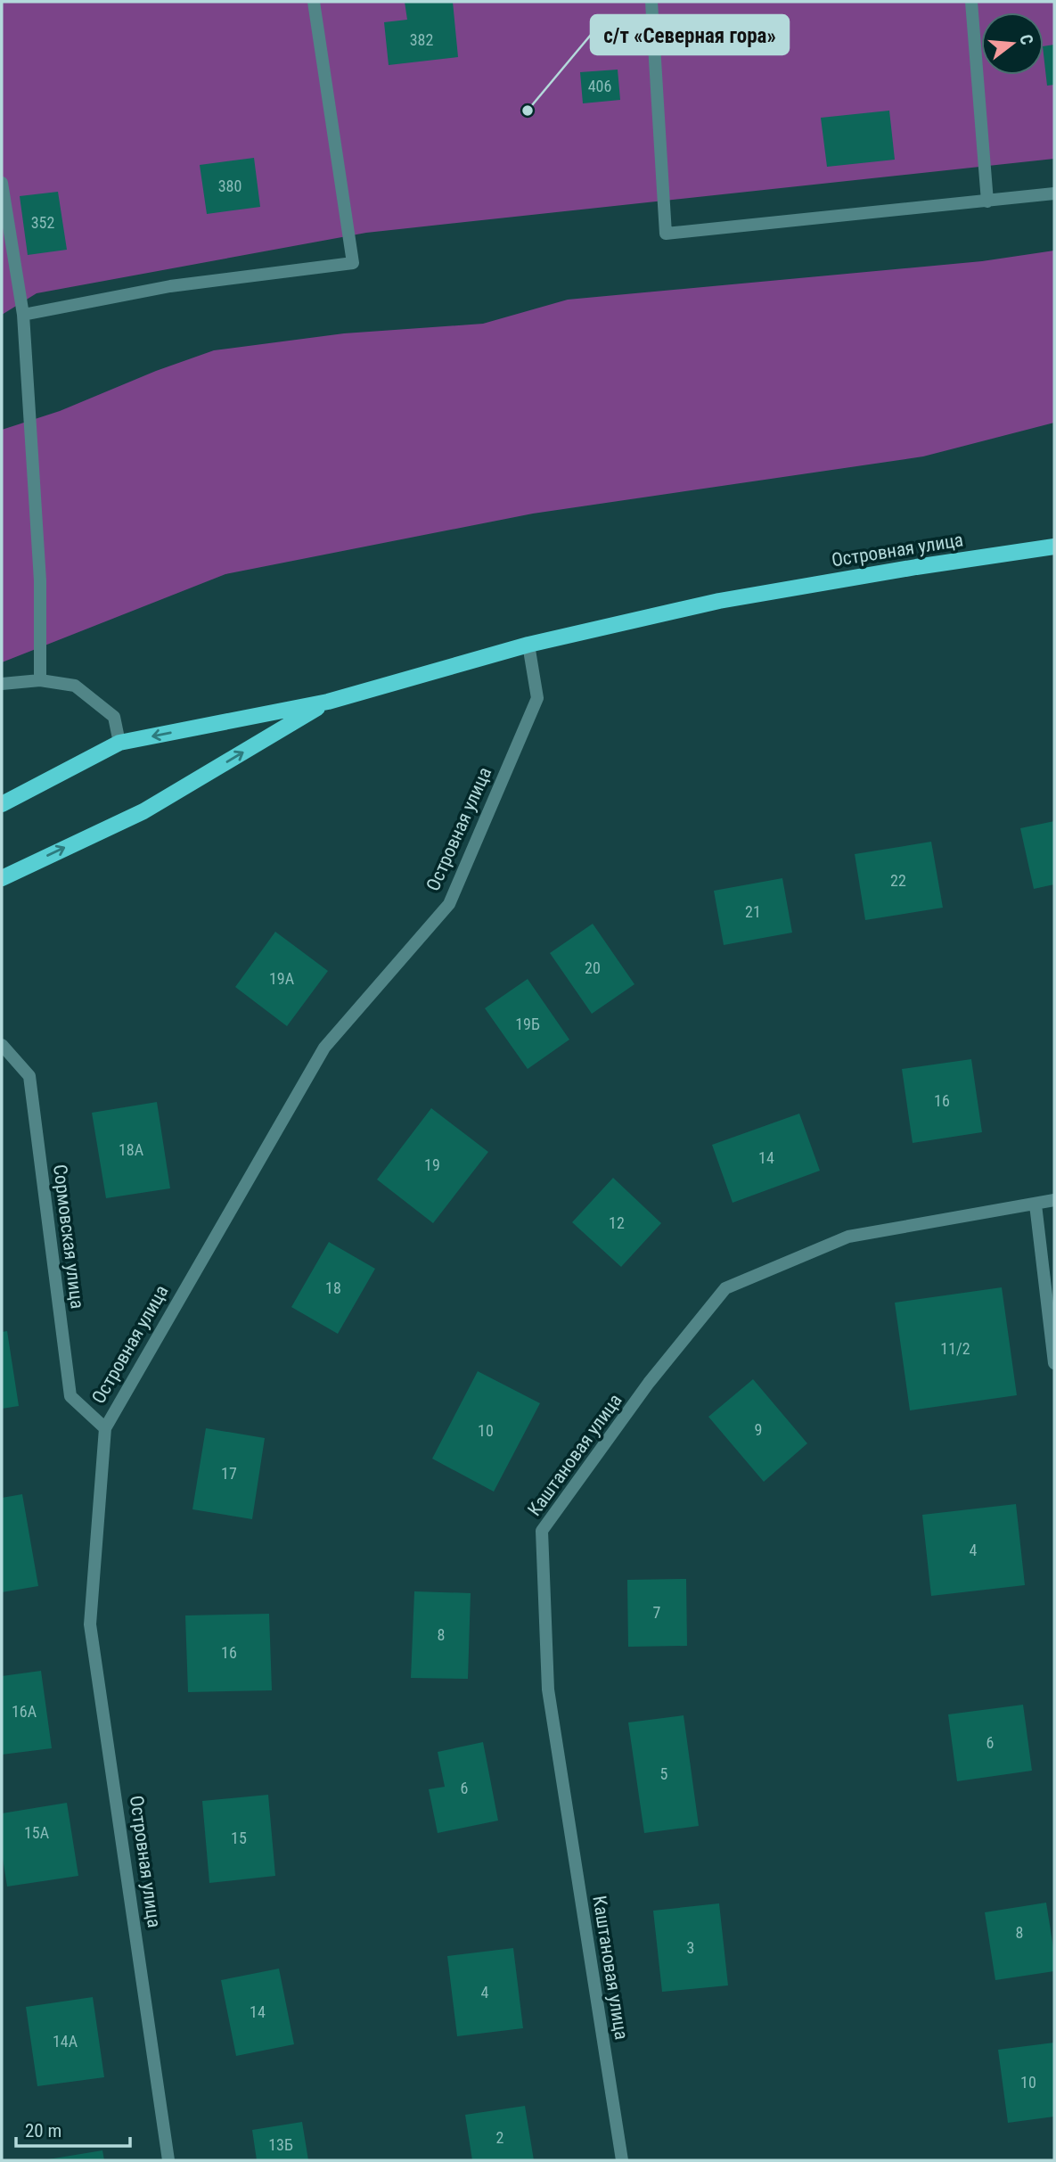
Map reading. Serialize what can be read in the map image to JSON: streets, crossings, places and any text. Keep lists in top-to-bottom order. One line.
{"streets":{"main road":["Островная улица"],"street":["Сормовская улица","Каштановая улица"]},"crossings":[["Островная улица","Сормовская улица"]],"places":["с/т «Северная гора»"],"house_numbers":["382","406","380","352","22","21","20","19А","19Б","16","18А","14","19","12","18","11/2","9","10","17","4","7","8","16","16А","6","5","6","15А","15","8","3","4","14","14А","10","2","13Б"],"scale_bar":"20 m","north":"right"}
